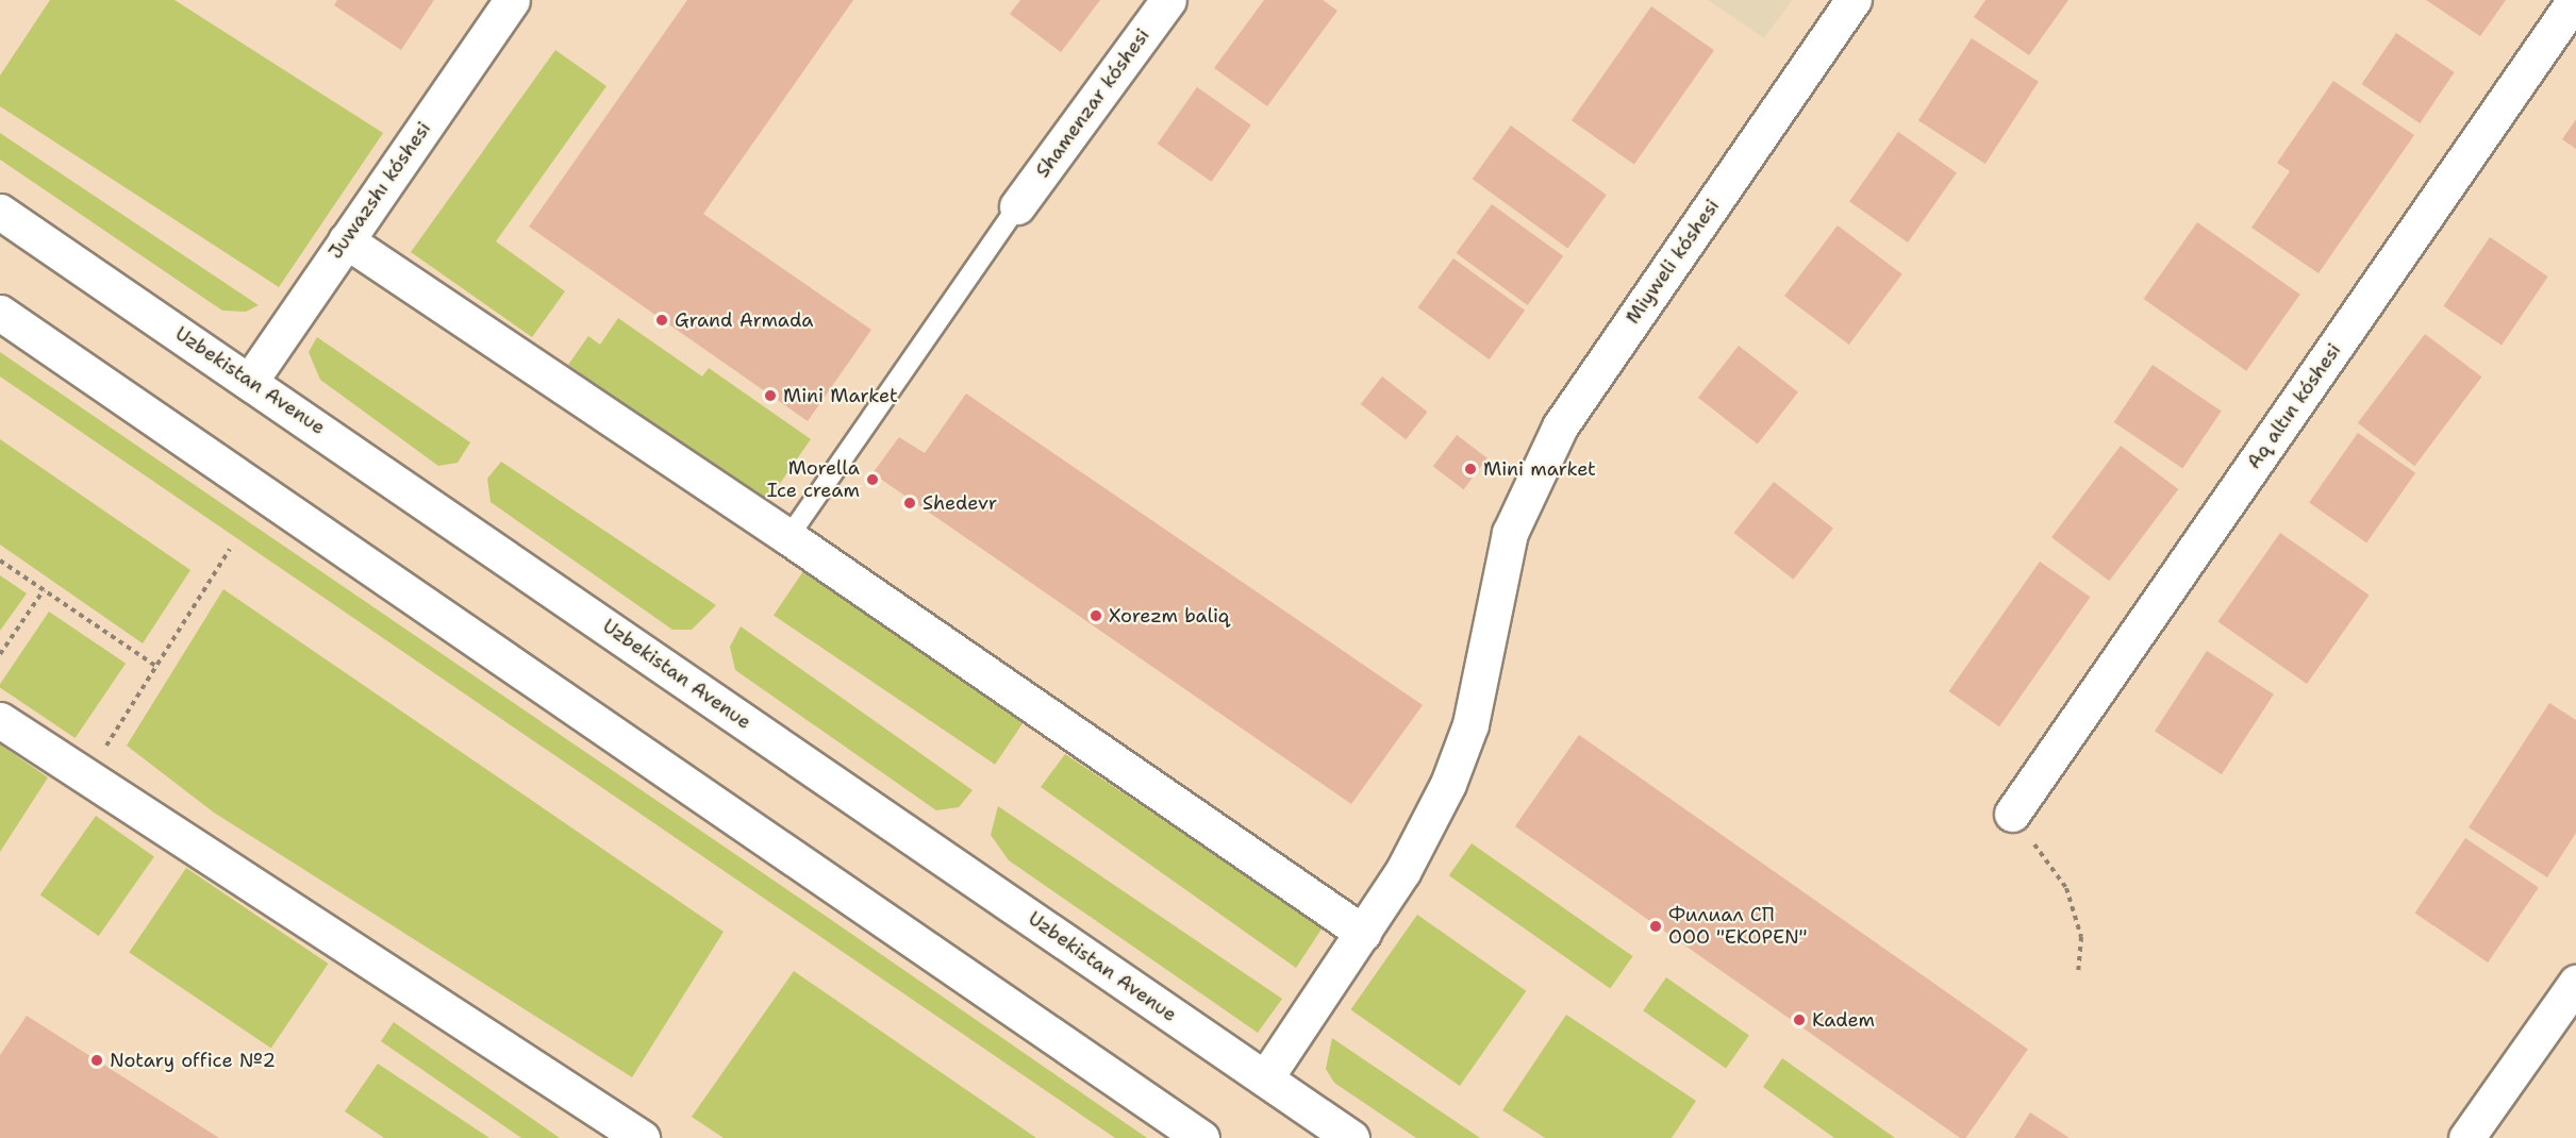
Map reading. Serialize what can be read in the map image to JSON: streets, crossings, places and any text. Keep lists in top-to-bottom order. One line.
{"streets":{"street":["Shamenzar kóshesi","Juwazshı kóshesi","Miyweli kóshesi","Uzbekistan Avenue","Aq altın kóshesi"]},"crossings":[["Juwazshı kóshesi","Uzbekistan Avenue"],["Miyweli kóshesi","Uzbekistan Avenue"]],"places":["Grand Armada","Mini Market","Mini market","Morella Ice cream","Shedevr","Xorezm baliq","Филиал СП OOO \"EKOPEN\"","Kadem","Notary office №2"]}
